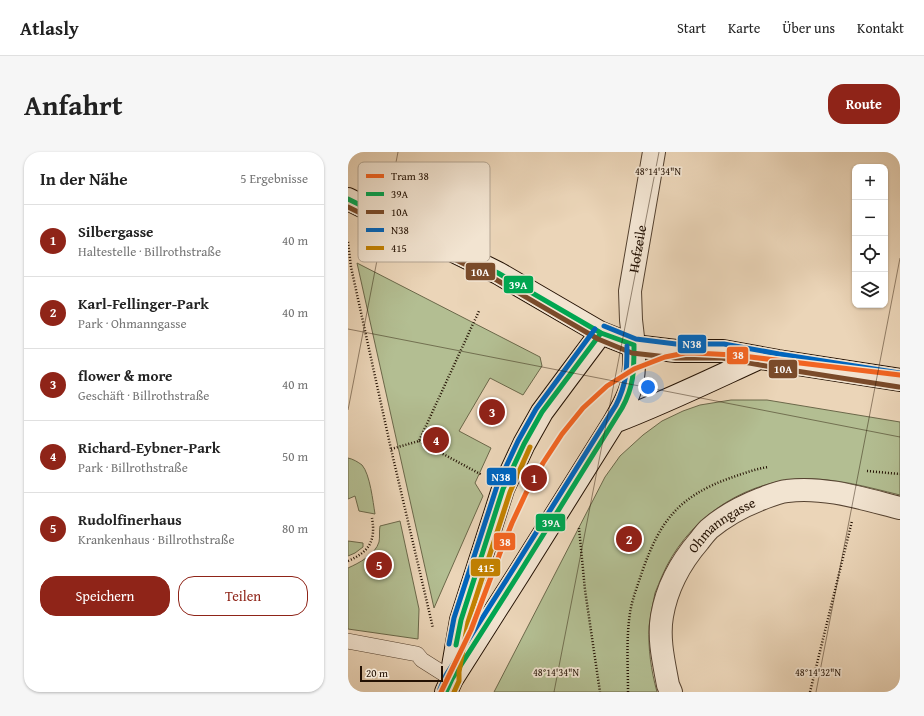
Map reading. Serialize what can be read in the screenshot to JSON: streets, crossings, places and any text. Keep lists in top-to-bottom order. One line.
{"streets":{"main road":["Hofzeile","Ohmanngasse"]},"lines":["transit line 39A","transit line 10A","transit line N38","tram line 38","transit line 415"],"legend":["Tram 38","39A","10A","N38","415"],"scale_bar":"20 m","page":{"header":"Atlasly","nav":["Start","Karte","Über uns","Kontakt"],"title":"Anfahrt","buttons":["Route",["Speichern","Teilen"]],"heading":["In der Nähe","5 Ergebnisse"],"map_buttons":["+","−"],"list":[{"mark":"1","name":"Silbergasse","note":"Haltestelle · Billrothstraße","value":"40 m"},{"mark":"2","name":"Karl-Fellinger-Park","note":"Park · Ohmanngasse","value":"40 m"},{"mark":"3","name":"flower & more","note":"Geschäft · Billrothstraße","value":"40 m"},{"mark":"4","name":"Richard-Eybner-Park","note":"Park · Billrothstraße","value":"50 m"},{"mark":"5","name":"Rudolfinerhaus","note":"Krankenhaus · Billrothstraße","value":"80 m"}],"pins":["3","4","1","2","5"],"scale":"20 m"},"coordinates":["48°14'34\"N","48°14'32\"N"]}
